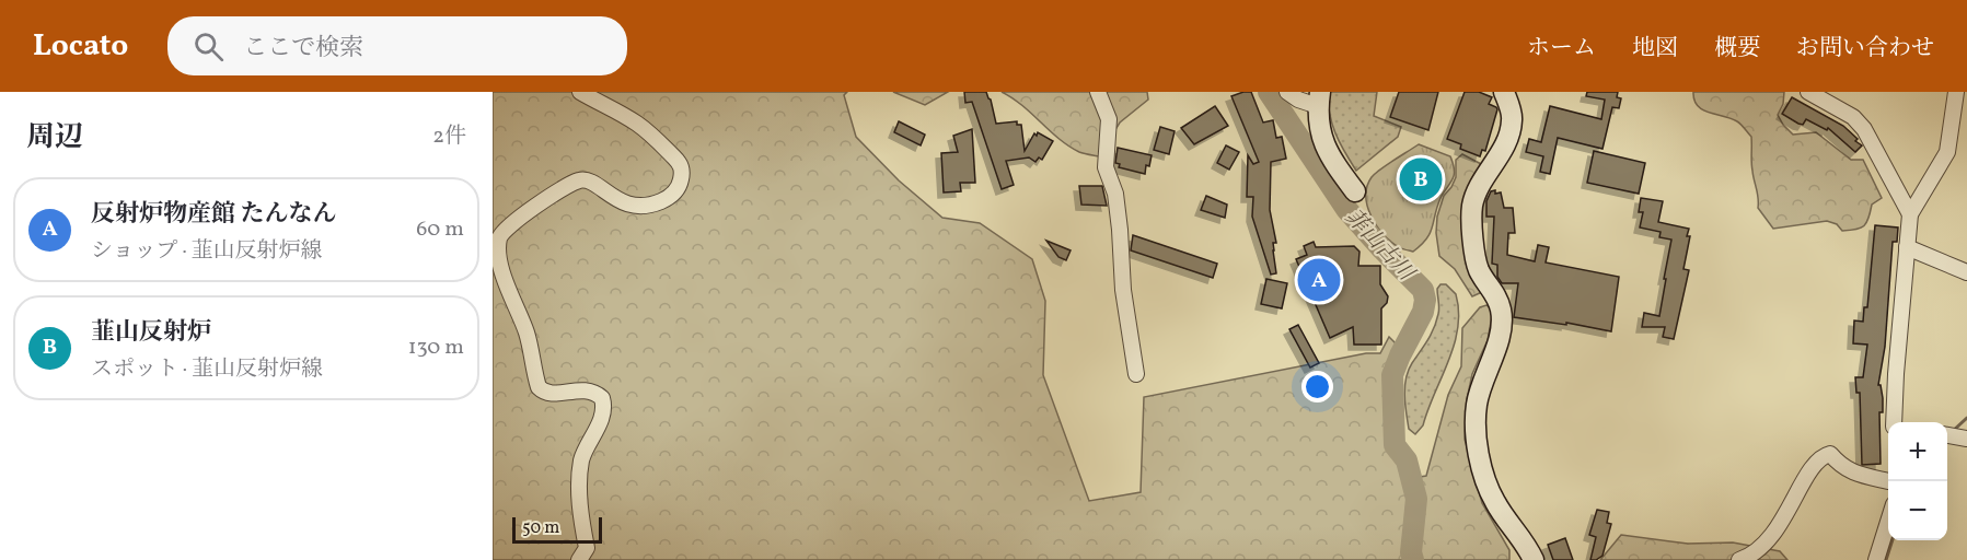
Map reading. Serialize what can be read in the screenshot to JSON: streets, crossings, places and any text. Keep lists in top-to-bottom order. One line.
{"water":["菲山古川"],"scale_bar":"50 m","page":{"header":"Locato","search":"ここで検索","nav":["ホーム","地図","概要","お問い合わせ"],"heading":["周辺","2件"],"pins":["B","A"],"list":[{"mark":"A","name":"反射炉物産館 たんなん","note":"ショップ · 韮山反射炉線","value":"60 m"},{"mark":"B","name":"韮山反射炉","note":"スポット · 韮山反射炉線","value":"130 m"}],"map_buttons":["+","−"],"scale":"50 m"}}
